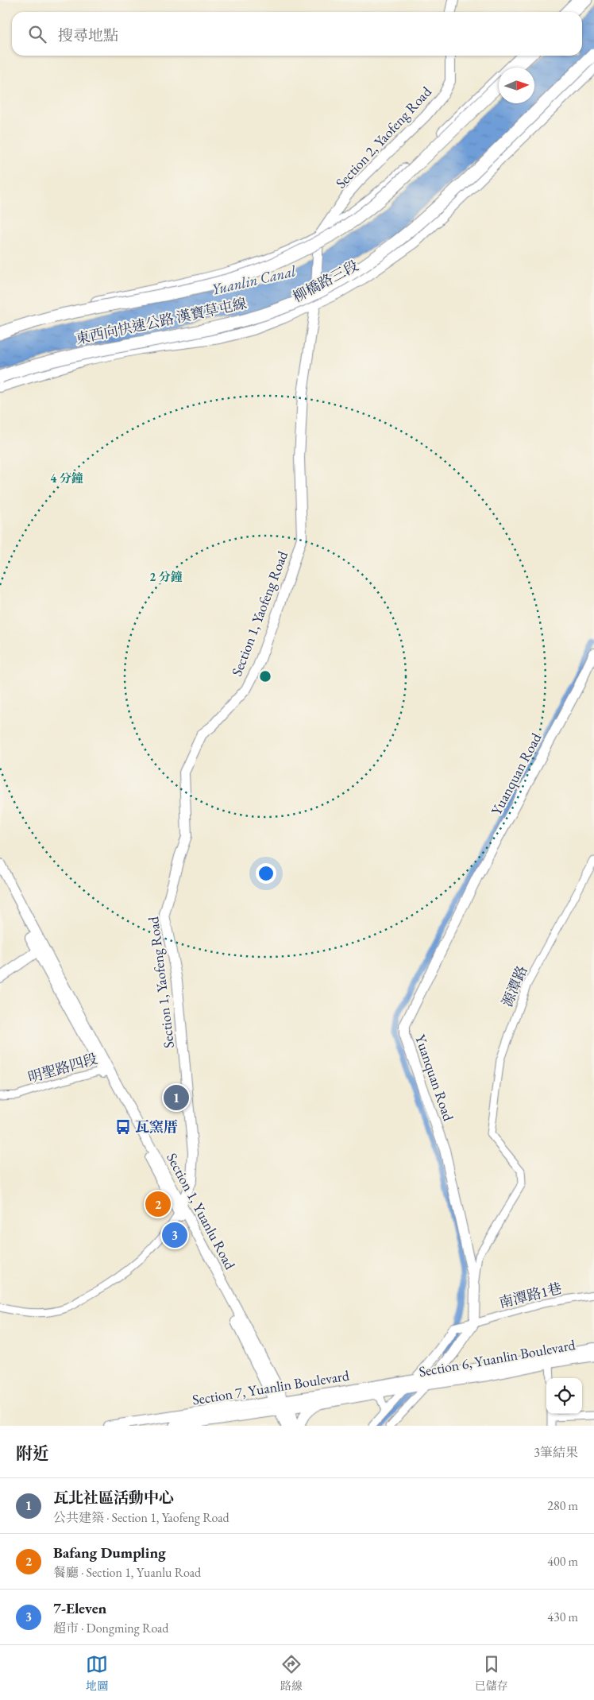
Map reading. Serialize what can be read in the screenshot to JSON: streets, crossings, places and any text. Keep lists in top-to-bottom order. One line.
{"streets":{"highway":["東西向快速公路 漢寶草屯線"],"main road":["Section 2, Yaofeng Road","柳橋路三段","Section 1, Yaofeng Road","Yuanquan Road","Section 1, Yuanlu Road","Section 6, Yuanlin Boulevard","Section 7, Yuanlin Boulevard"],"street":["源潭路","明聖路四段","南潭路1巷"]},"crossings":[["Section 2, Yaofeng Road","Section 1, Yaofeng Road"],["柳橋路三段","Section 1, Yaofeng Road"],["Section 1, Yaofeng Road","Section 1, Yuanlu Road"],["Yuanquan Road","源潭路"],["Yuanquan Road","南潭路1巷"],["明聖路四段","Section 1, Yuanlu Road"],["Section 1, Yuanlu Road","Section 7, Yuanlin Boulevard"],["Section 6, Yuanlin Boulevard","Section 7, Yuanlin Boulevard"]],"water":["Yuanlin Canal"],"places":{"bus stop":["瓦窯厝"]},"north":"right","page":{"search":"搜尋地點","pins":["1","2","3"],"heading":["附近","3筆結果"],"list":[{"mark":"1","name":"瓦北社區活動中心","note":"公共建築 · Section 1, Yaofeng Road","value":"280 m"},{"mark":"2","name":"Bafang Dumpling","note":"餐廳 · Section 1, Yuanlu Road","value":"400 m"},{"mark":"3","name":"7-Eleven","note":"超市 · Dongming Road","value":"430 m"}],"nav":["地圖","路線","已儲存"]},"rings":["4 分鐘","2 分鐘"]}
